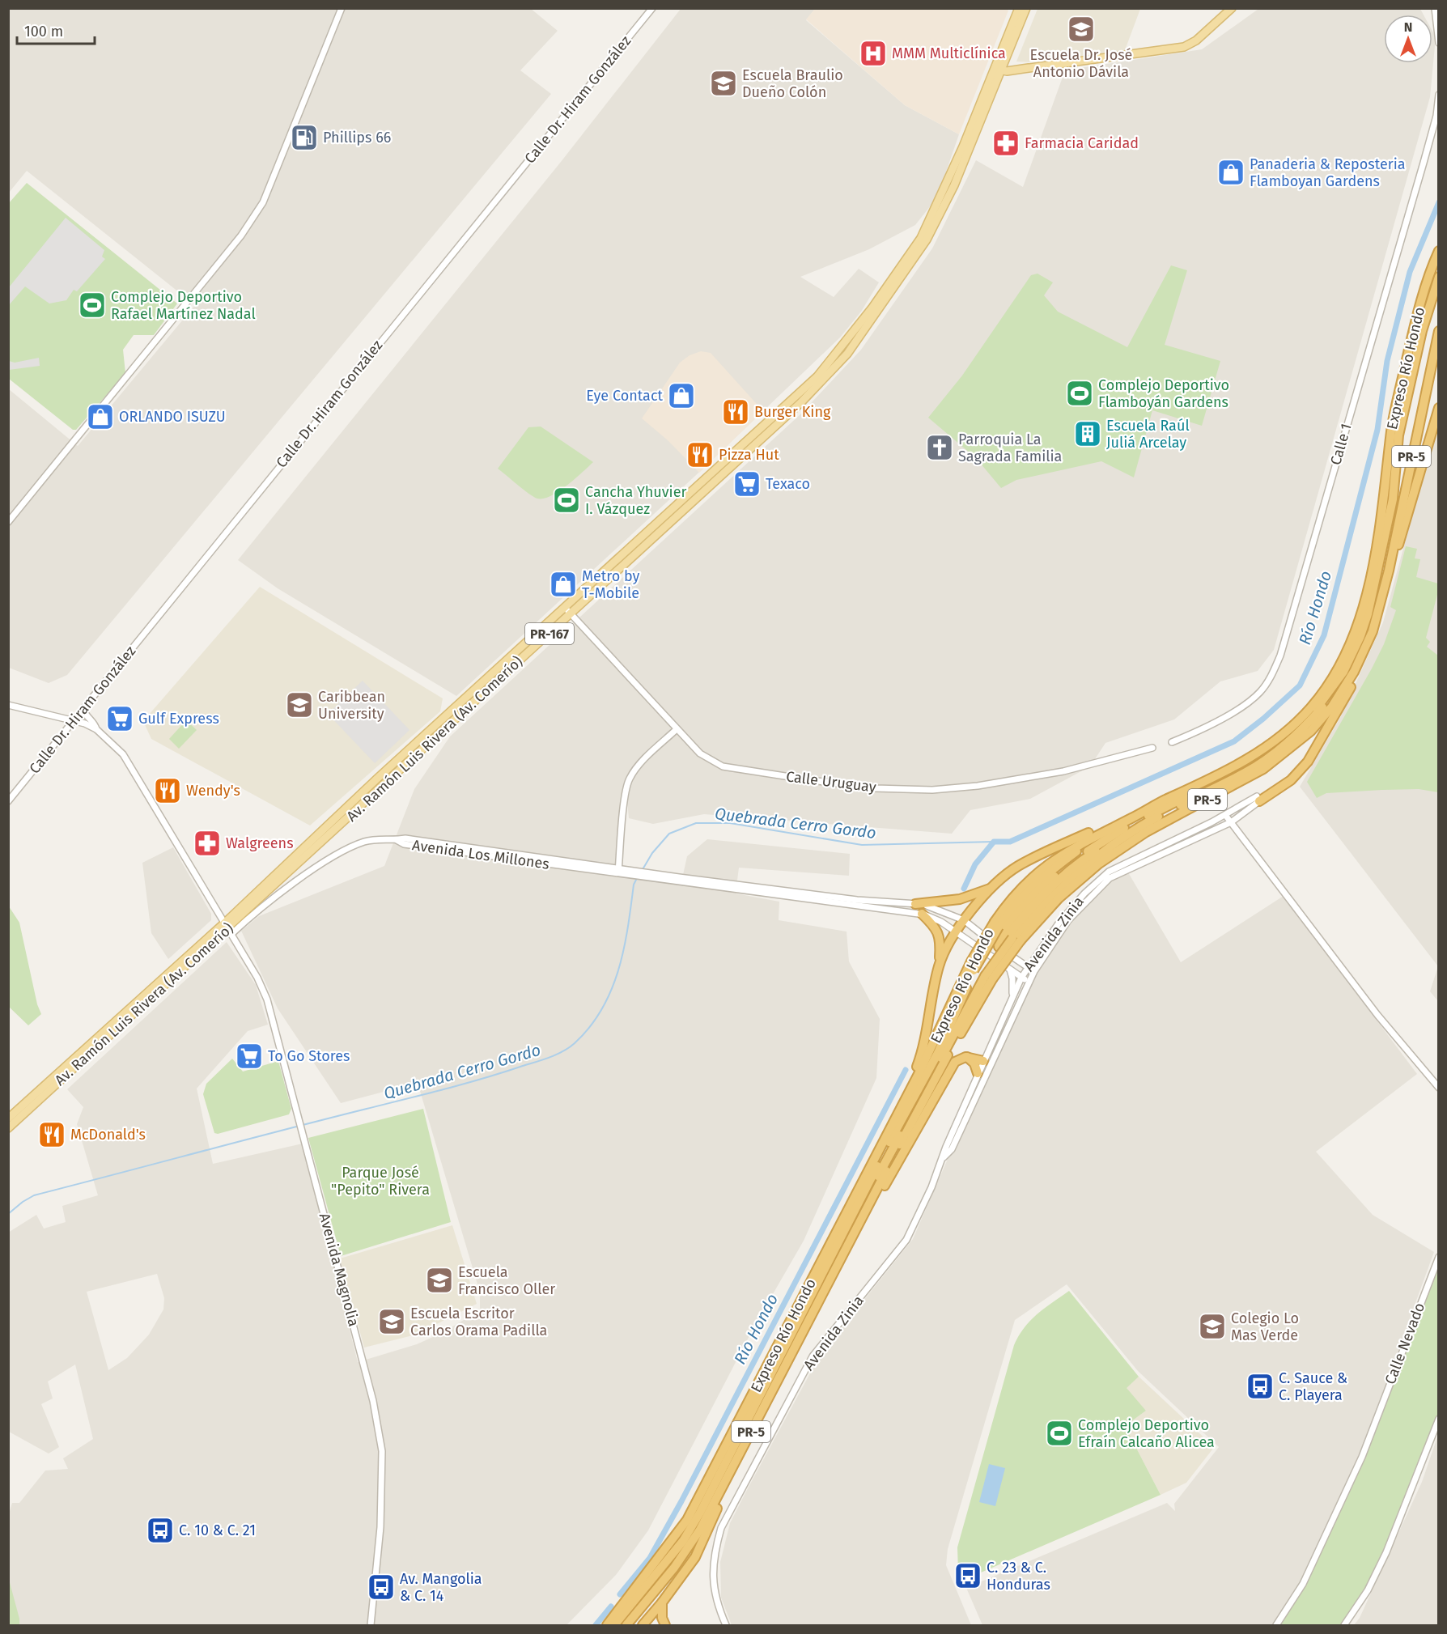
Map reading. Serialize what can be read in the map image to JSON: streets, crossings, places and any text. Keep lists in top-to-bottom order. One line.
{"streets":{"highway":["Expreso Río Hondo","PR-5"],"main road":["PR-167","Av. Ramón Luis Rivera (Av. Comerío)"],"street":["Calle Dr. Hiram González","Calle 1","Calle Uruguay","Avenida Los Millones","Avenida Zinia","Avenida Magnolia","Calle Nevado"]},"crossings":[["Av. Ramón Luis Rivera (Av. Comerío)","Calle Uruguay"],["Av. Ramón Luis Rivera (Av. Comerío)","Avenida Los Millones"],["Av. Ramón Luis Rivera (Av. Comerío)","Avenida Magnolia"],["Avenida Los Millones","Avenida Zinia"],["Avenida Los Millones","Avenida Magnolia"]],"water":["Río Hondo","Quebrada Cerro Gordo"],"parks":["Parque José \"Pepito\" Rivera"],"places":{"school or university":["Escuela Dr. José Antonio Dávila","Escuela Braulio Dueño Colón","Caribbean University","Escuela Francisco Oller","Escuela Escritor Carlos Orama Padilla","Colegio Lo Mas Verde"],"hospital":["MMM Multiclínica"],"fuel station":["Phillips 66"],"pharmacy":["Farmacia Caridad","Walgreens"],"shop":["Panaderia & Reposteria Flamboyan Gardens","Eye Contact","ORLANDO ISUZU","Metro by T-Mobile"],"sports":["Complejo Deportivo Rafael Martínez Nadal","Complejo Deportivo Flamboyán Gardens","Cancha Yhuvier I. Vázquez","Complejo Deportivo Efraín Calcaño Alicea"],"restaurant":["Burger King","Pizza Hut","Wendy's","McDonald's"],"building":["Escuela Raúl Juliá Arcelay"],"church":["Parroquia La Sagrada Familia"],"supermarket":["Texaco","Gulf Express","To Go Stores"],"bus stop":["C. Sauce & C. Playera","C. 10 & C. 21","C. 23 & C. Honduras","Av. Mangolia & C. 14"]},"scale_bar":"100 m","north":"top"}
